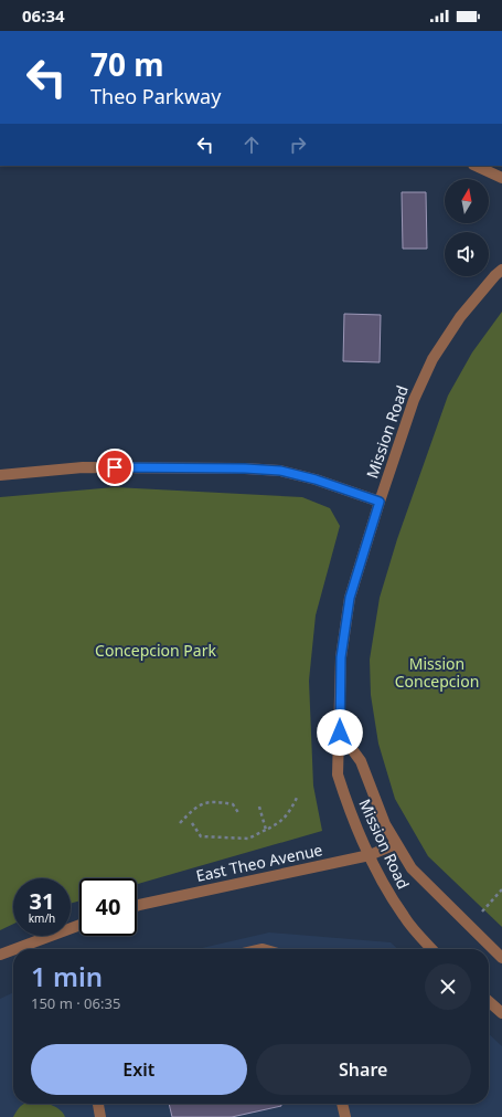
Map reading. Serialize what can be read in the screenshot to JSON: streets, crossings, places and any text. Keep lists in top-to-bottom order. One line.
{"streets":{"street":["Mission Road","East Theo Avenue"]},"crossings":[["Mission Road","East Theo Avenue"]],"parks":["Concepcion Park","Mission Concepcion"],"north":"top","page":{"status":"06:34","turn":["70 m","Theo Parkway"],"speed":"31 km/h","limit":"40","heading":["1 min","150 m · 06:35"],"buttons":["Exit","Share"]}}
